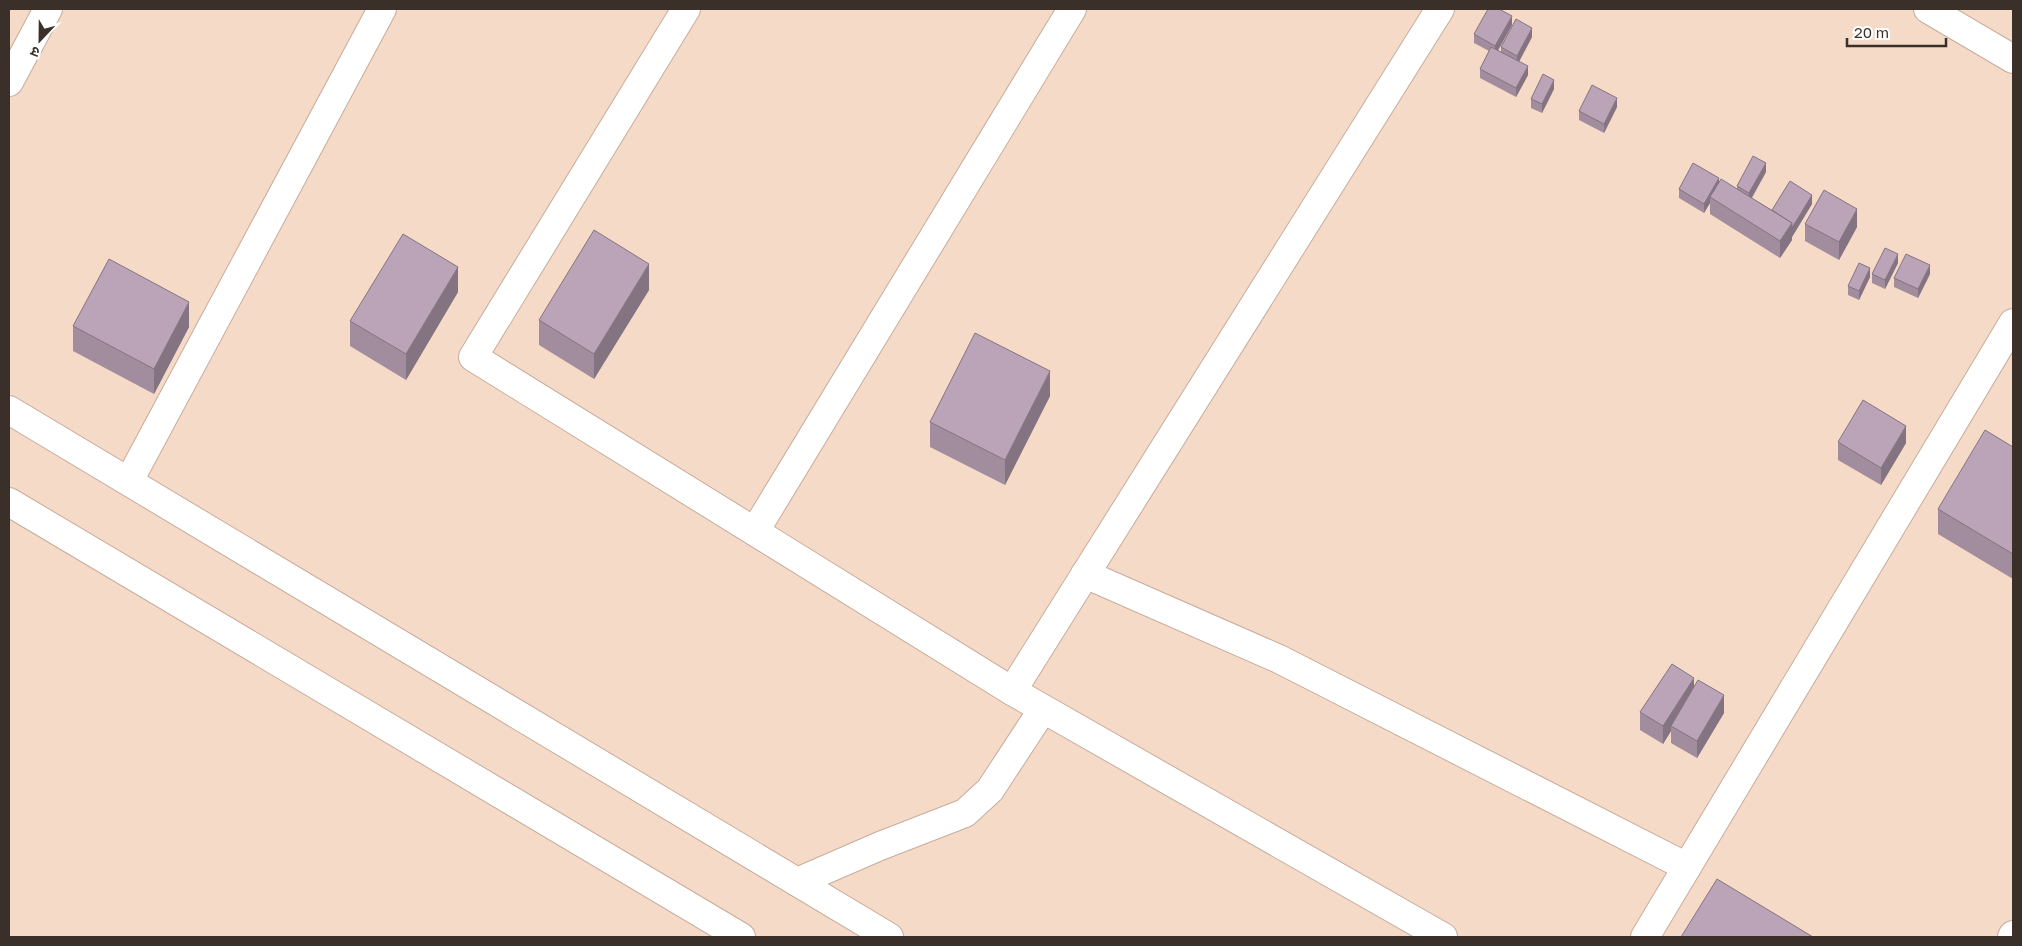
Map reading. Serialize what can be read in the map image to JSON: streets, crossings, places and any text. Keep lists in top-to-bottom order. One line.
{"scale_bar":"20 m","north":"bottom"}
